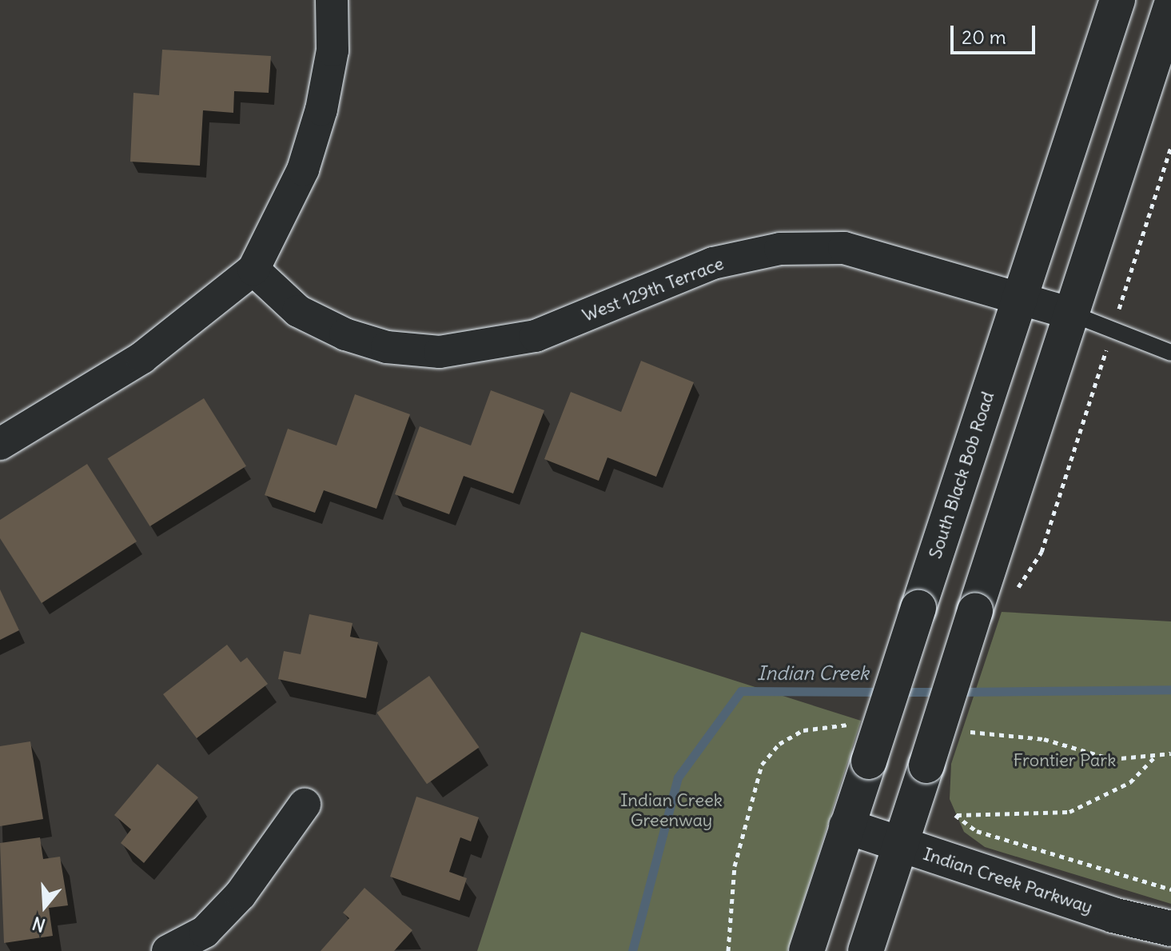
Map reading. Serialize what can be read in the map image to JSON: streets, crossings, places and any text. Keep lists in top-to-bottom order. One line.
{"streets":{"main road":["South Black Bob Road","Indian Creek Parkway"],"street":["West 129th Terrace"]},"crossings":[["West 129th Terrace","South Black Bob Road"],["South Black Bob Road","Indian Creek Parkway"]],"water":["Indian Creek"],"parks":["Frontier Park","Indian Creek Greenway"],"scale_bar":"20 m","north":"bottom"}
